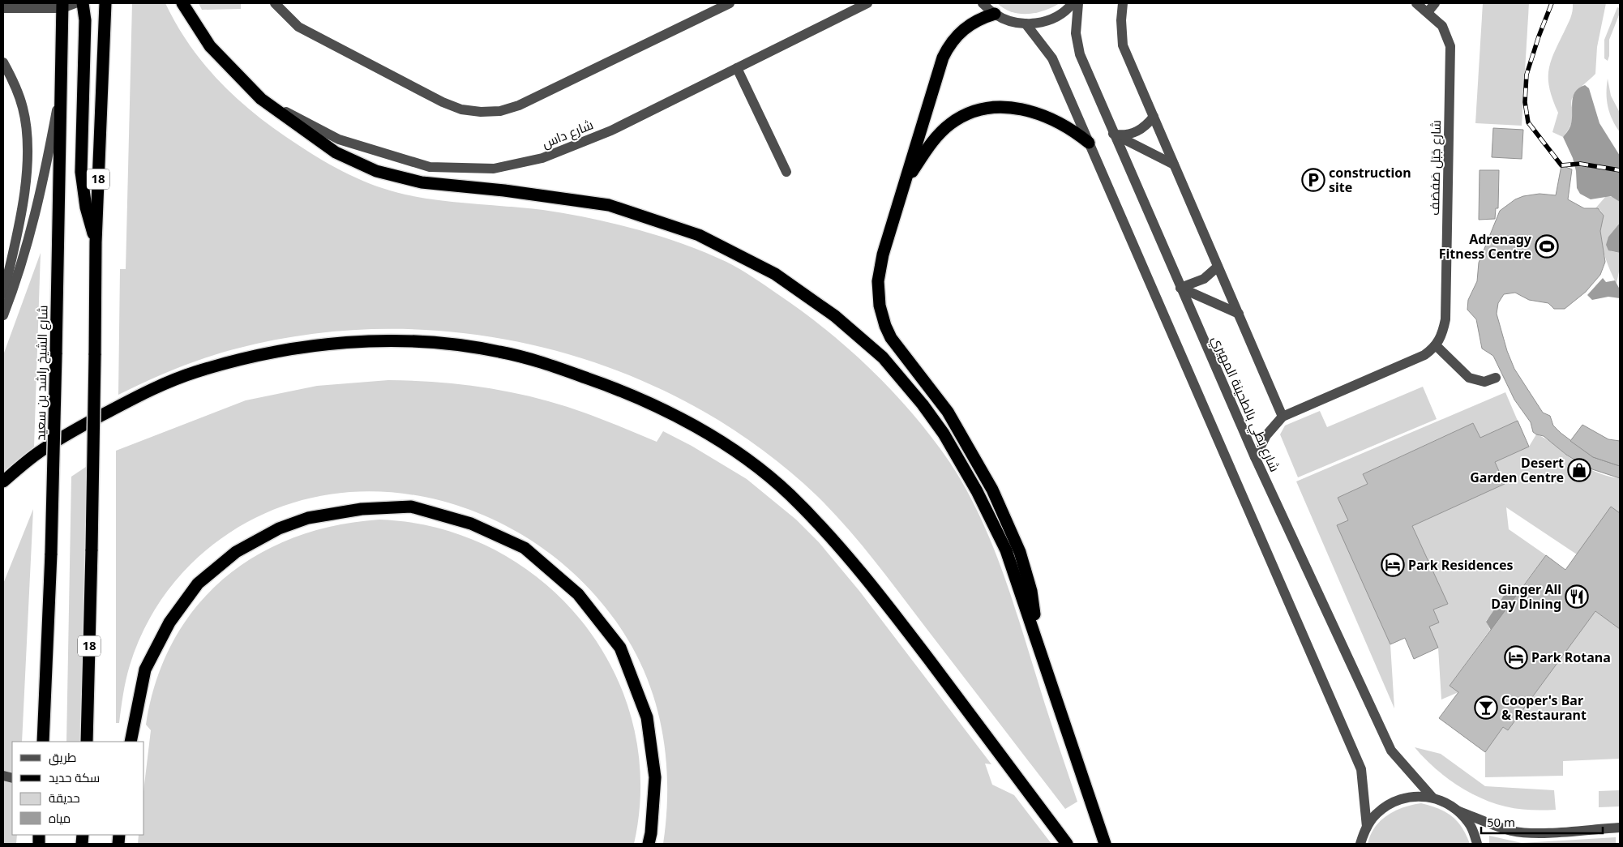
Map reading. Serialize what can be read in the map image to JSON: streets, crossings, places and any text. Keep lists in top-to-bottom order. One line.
{"streets":{"highway":["18","شارع الشيخ راشد بن سعيد"],"street":["شارع داس","شارع جَبَل صَفصَف","شارع بطي بالطحينة المهيري"]},"crossings":[["شارع جَبَل صَفصَف","شارع بطي بالطحينة المهيري"]],"places":{"parking":["construction site"],"sports":["Adrenagy Fitness Centre"],"shop":["Desert Garden Centre"],"hotel":["Park Residences","Park Rotana"],"restaurant":["Ginger All Day Dining"],"bar":["Cooper's Bar & Restaurant"]},"legend":["طريق","سكة حديد","حديقة","مياه"],"scale_bar":"50 m"}
